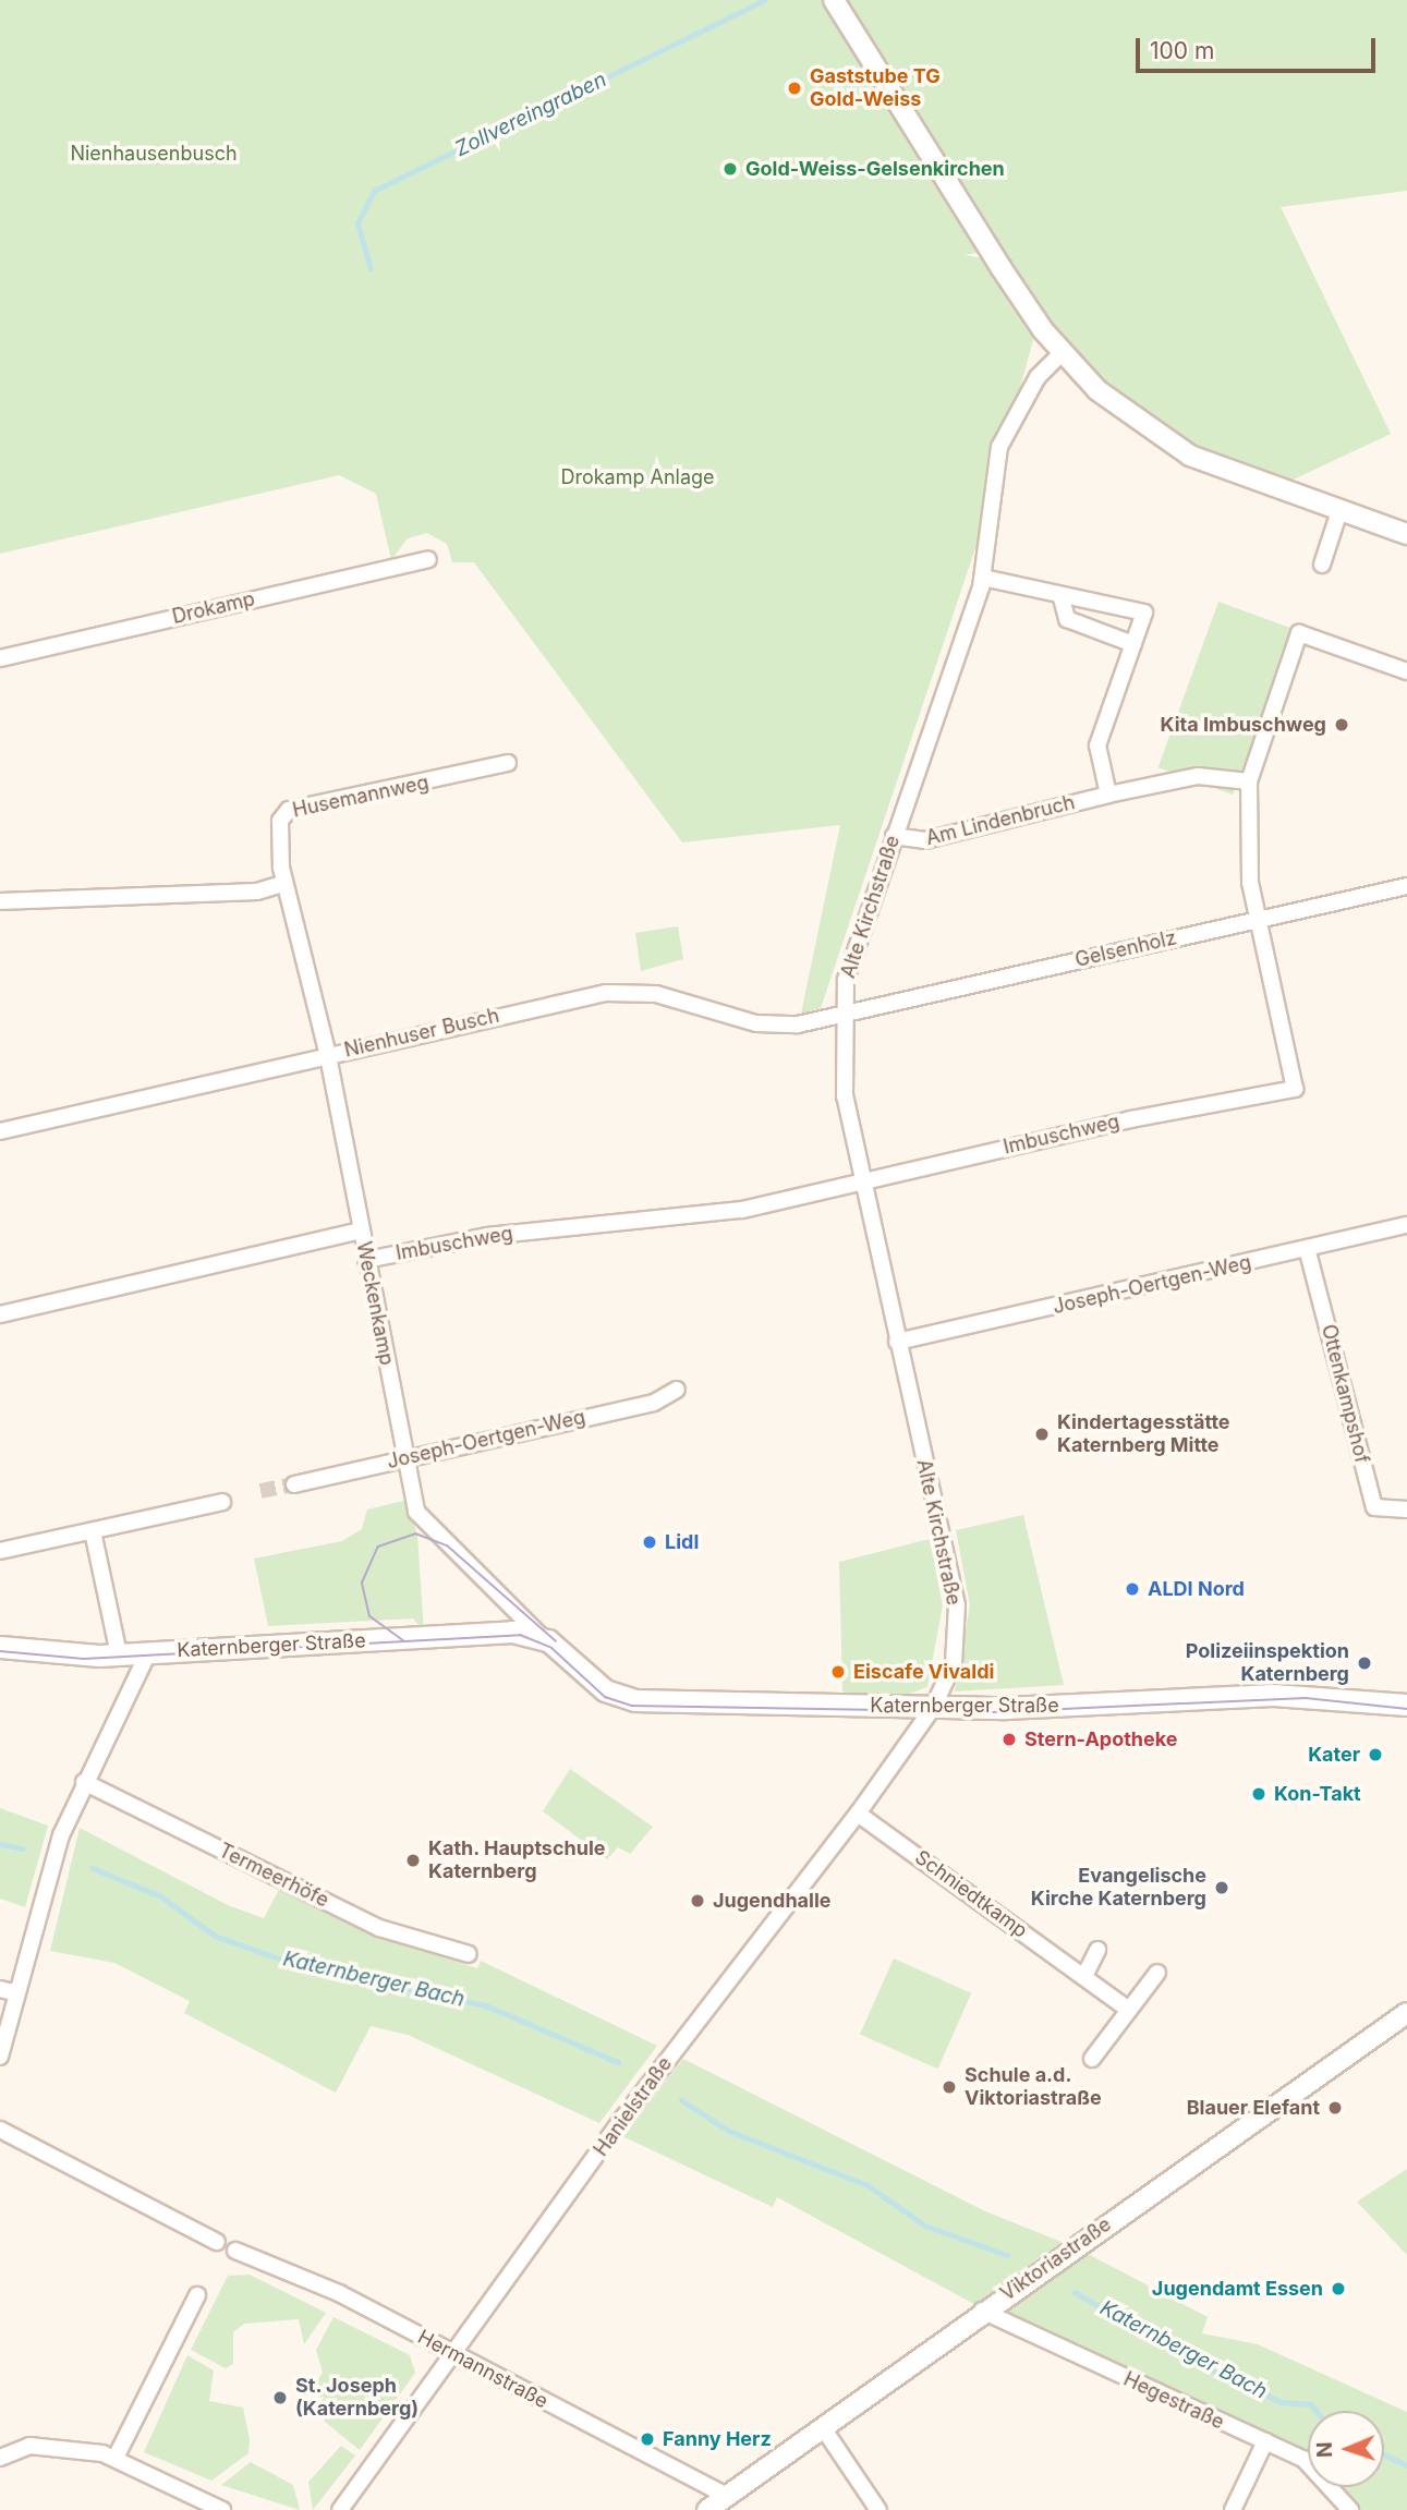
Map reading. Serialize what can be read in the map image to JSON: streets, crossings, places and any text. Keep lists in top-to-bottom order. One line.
{"streets":{"main road":["Katernberger Straße"],"street":["Drokamp","Husemannweg","Am Lindenbruch","Alte Kirchstraße","Gelsenholz","Nienhuser Busch","Imbuschweg","Joseph-Oertgen-Weg","Weckenkamp","Ottenkampshof","Termeerhöfe","Schniedtkamp","Hanielstraße","Viktoriastraße","Hermannstraße","Hegestraße"]},"crossings":[["Husemannweg","Nienhuser Busch"],["Husemannweg","Weckenkamp"],["Am Lindenbruch","Alte Kirchstraße"],["Am Lindenbruch","Imbuschweg"],["Alte Kirchstraße","Gelsenholz"],["Alte Kirchstraße","Nienhuser Busch"],["Alte Kirchstraße","Imbuschweg"],["Alte Kirchstraße","Joseph-Oertgen-Weg"],["Alte Kirchstraße","Katernberger Straße"],["Alte Kirchstraße","Hanielstraße"],["Gelsenholz","Nienhuser Busch"],["Gelsenholz","Imbuschweg"],["Nienhuser Busch","Weckenkamp"],["Imbuschweg","Weckenkamp"],["Joseph-Oertgen-Weg","Weckenkamp"],["Joseph-Oertgen-Weg","Ottenkampshof"],["Weckenkamp","Katernberger Straße"],["Katernberger Straße","Hanielstraße"],["Schniedtkamp","Hanielstraße"],["Hanielstraße","Hermannstraße"],["Viktoriastraße","Hermannstraße"],["Viktoriastraße","Hegestraße"]],"water":["Zollvereingraben","Katernberger Bach"],"parks":["Nienhausenbusch","Drokamp Anlage"],"places":["Gaststube TG Gold-Weiss","Gold-Weiss-Gelsenkirchen","Kita Imbuschweg","Kindertagesstätte Katernberg Mitte","Lidl","ALDI Nord","Polizeiinspektion Katernberg","Eiscafe Vivaldi","Stern-Apotheke","Kater","Kon-Takt","Kath. Hauptschule Katernberg","Evangelische Kirche Katernberg","Jugendhalle","Schule a.d. Viktoriastraße","Blauer Elefant","Jugendamt Essen","St. Joseph (Katernberg)","Fanny Herz"],"scale_bar":"100 m","north":"left"}
